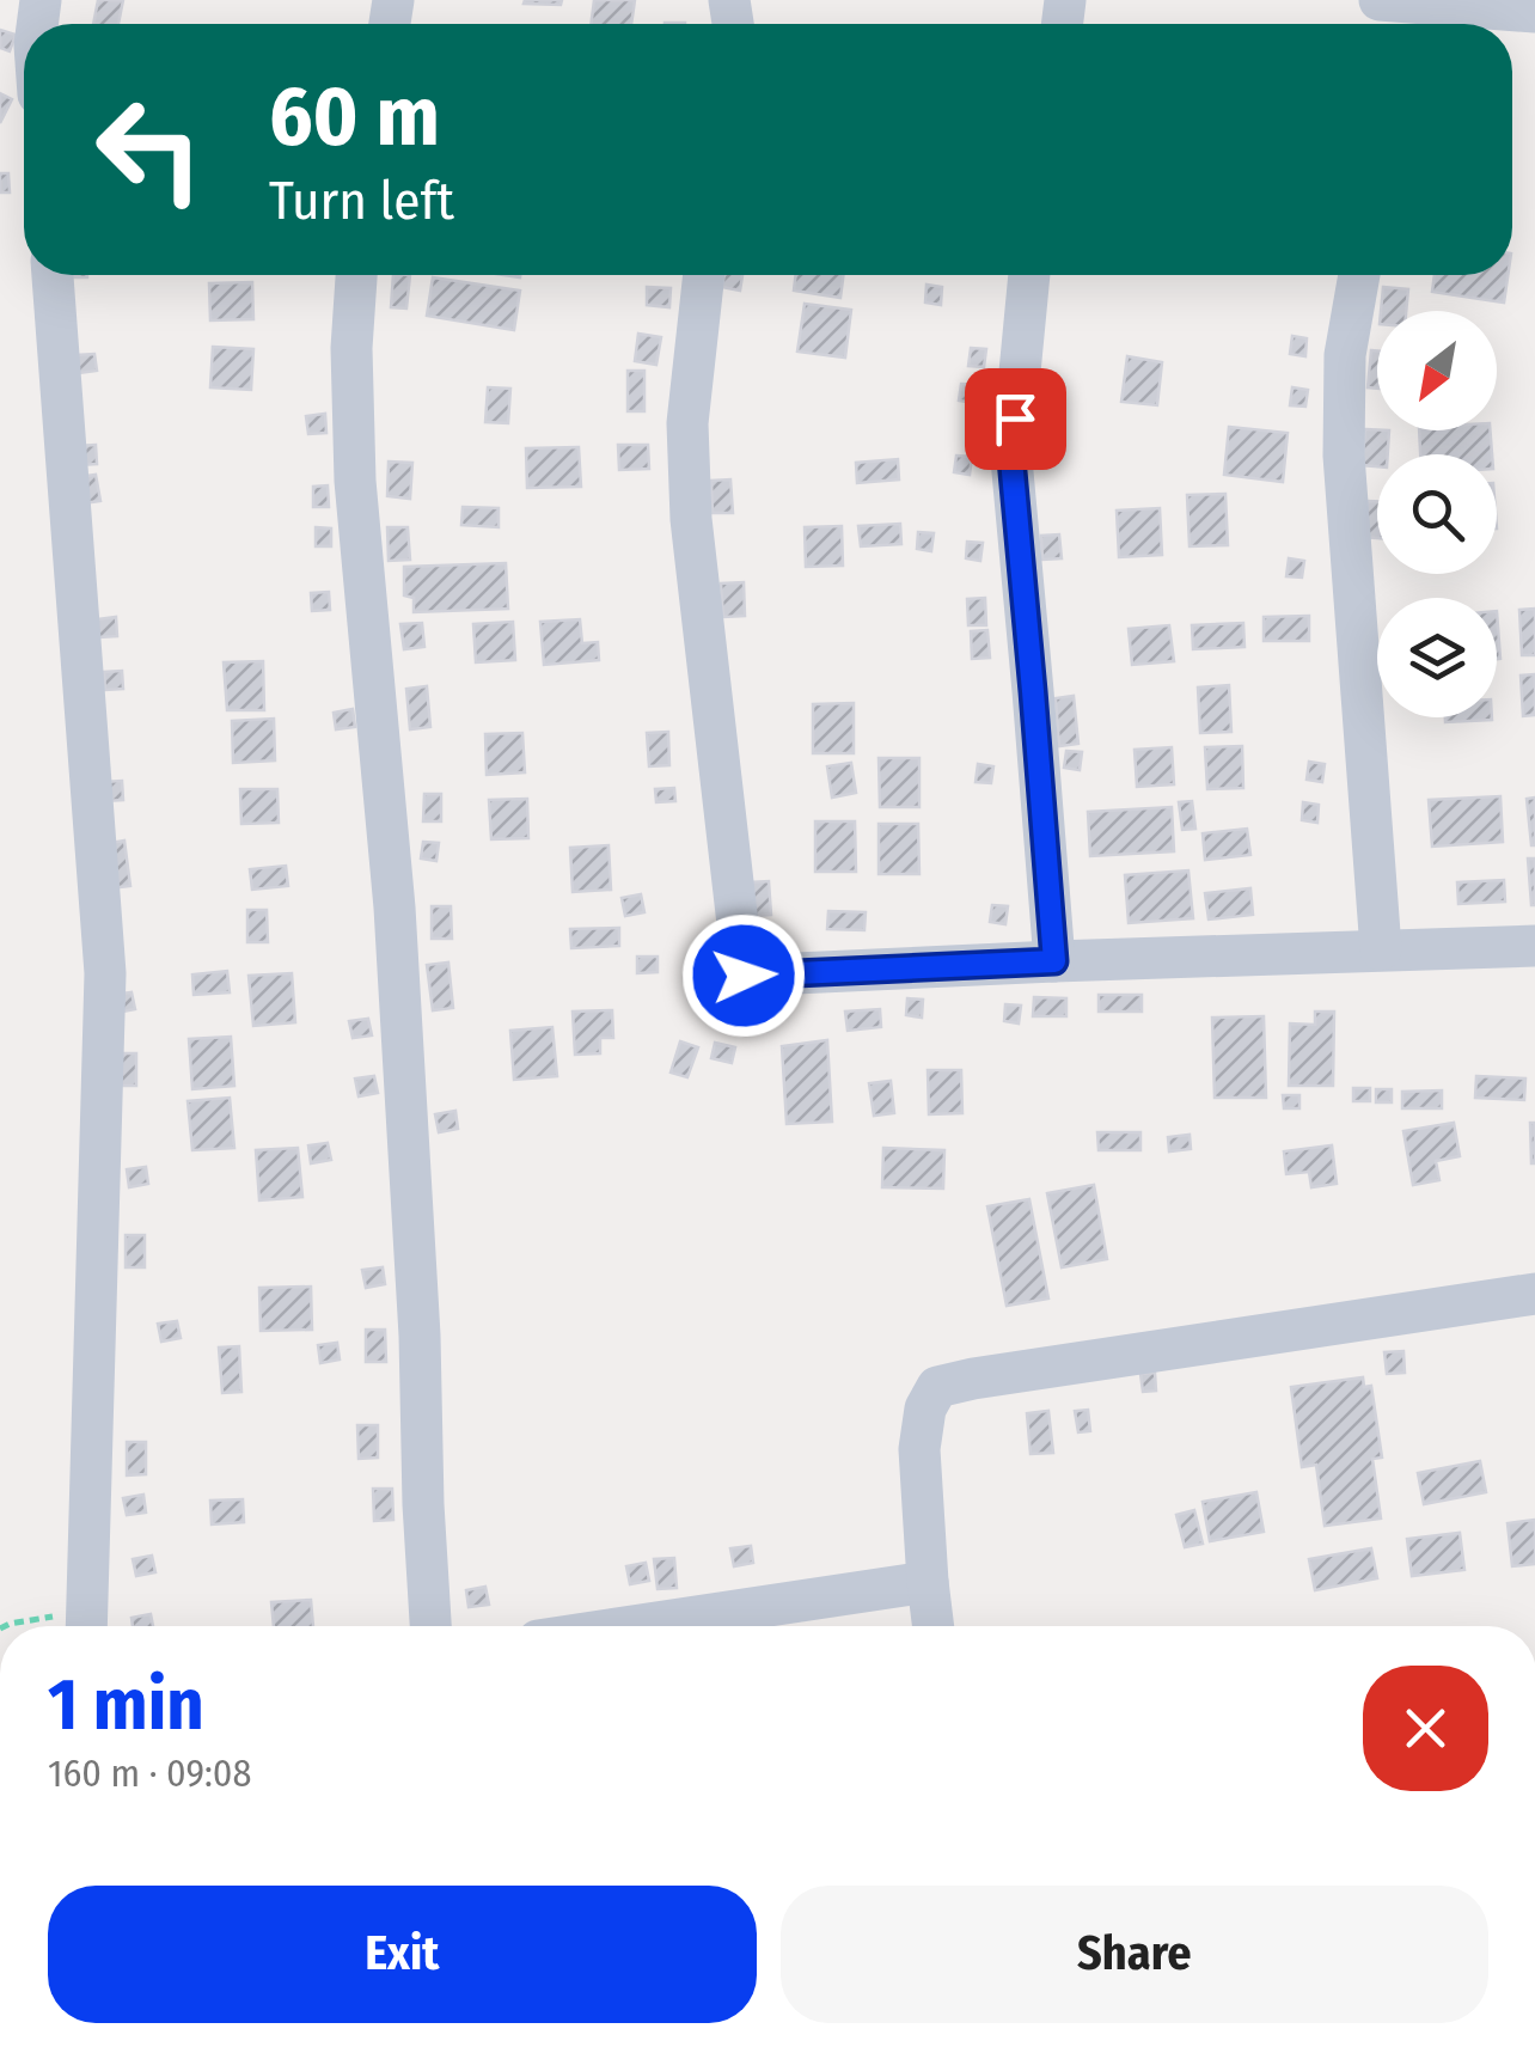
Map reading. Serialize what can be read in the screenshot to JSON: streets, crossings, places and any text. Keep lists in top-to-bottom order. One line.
{"north":"bottom left","page":{"turn":["60 m","Turn left"],"heading":["1 min","160 m · 09:08"],"buttons":["Exit","Share"]}}
